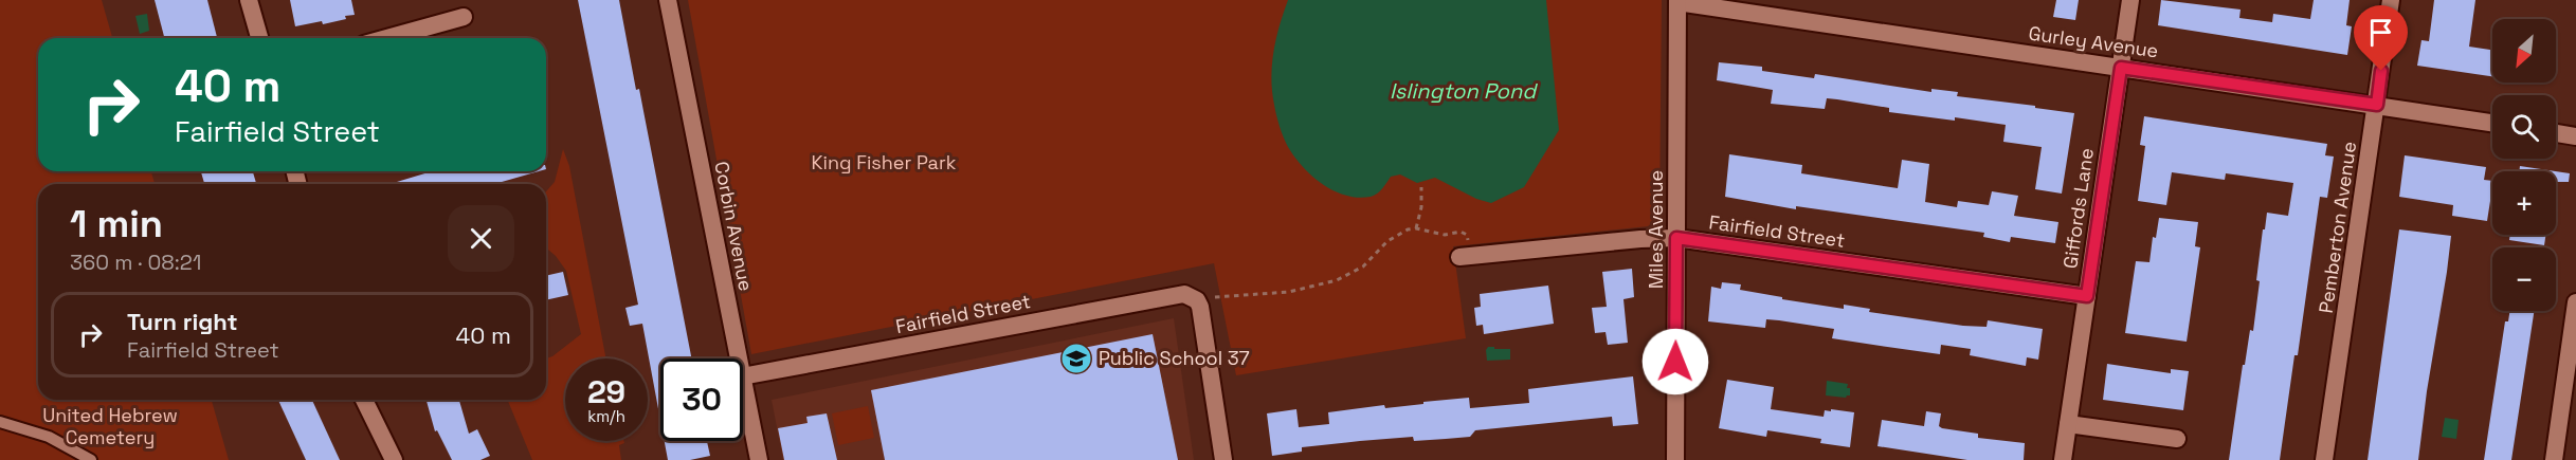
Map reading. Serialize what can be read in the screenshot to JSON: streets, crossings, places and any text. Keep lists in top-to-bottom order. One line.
{"streets":{"street":["Gurley Avenue","Giffords Lane","Corbin Avenue","Pemberton Avenue","Miles Avenue","Fairfield Street"]},"crossings":[["Gurley Avenue","Giffords Lane"],["Gurley Avenue","Pemberton Avenue"],["Gurley Avenue","Miles Avenue"],["Giffords Lane","Fairfield Street"],["Miles Avenue","Fairfield Street"]],"water":["Islington Pond"],"parks":["King Fisher Park","United Hebrew Cemetery"],"places":{"school or university":["Public School 37"]},"north":"bottom left","page":{"map_buttons":["+","−"],"turn":["40 m","Fairfield Street"],"heading":["1 min","360 m · 08:21"],"list":[{"name":"Turn right","note":"Fairfield Street","value":"40 m"}],"speed":"29 km/h","limit":"30"}}
